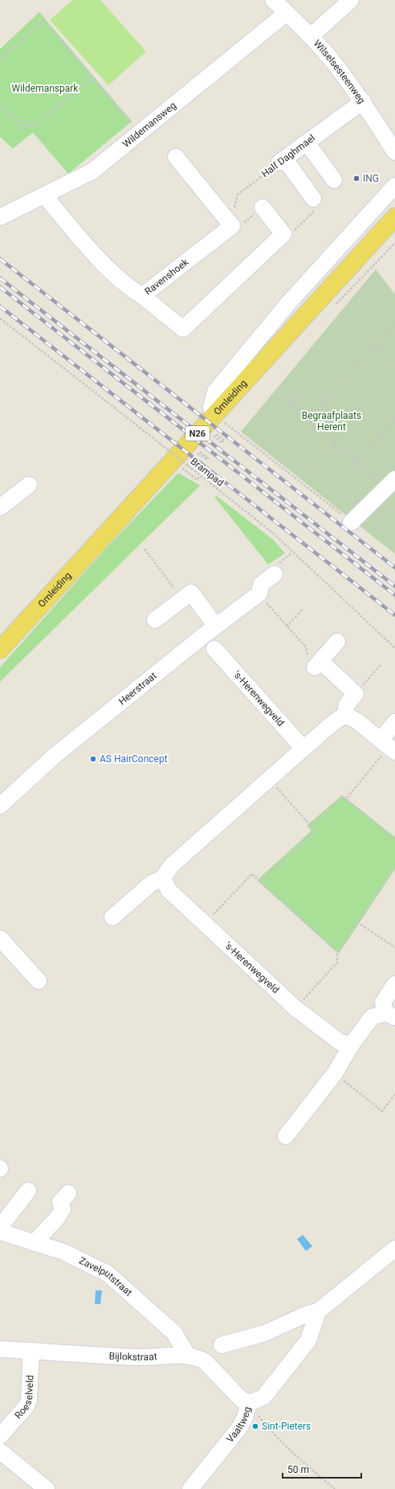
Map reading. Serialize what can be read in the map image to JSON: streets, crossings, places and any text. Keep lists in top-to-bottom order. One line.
{"streets":{"main road":["Omleiding","N26"],"street":["Wilselsesteenweg","Wildemansweg","Half Daghmael","Ravenshoek","Heerstraat","'s-Herenwegveld","Zavelputstraat","Bijlokstraat","Roeselveld","Vaaltweg"],"path":["Brampad"]},"crossings":[["Wilselsesteenweg","Wildemansweg"],["Wilselsesteenweg","Half Daghmael"],["Wildemansweg","Ravenshoek"],["Half Daghmael","Ravenshoek"],["Zavelputstraat","Bijlokstraat"],["Bijlokstraat","Roeselveld"],["Bijlokstraat","Vaaltweg"]],"parks":["Wildemanspark","Begraafplaats Herent"],"places":["ING","AS HairConcept","Sint-Pieters"],"scale_bar":"50 m"}
